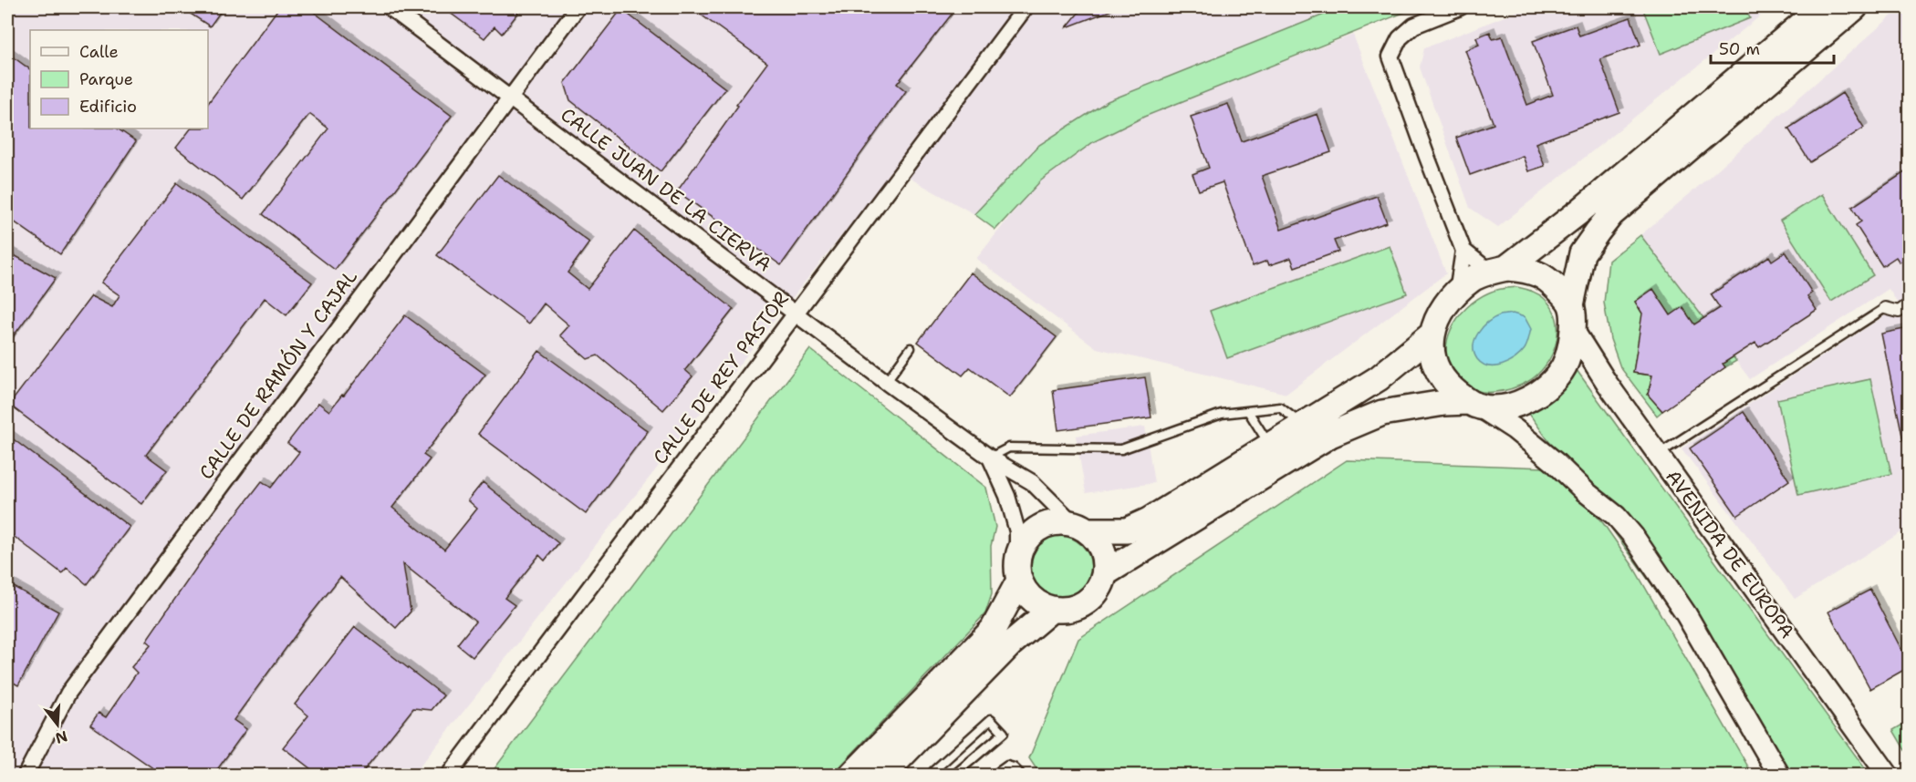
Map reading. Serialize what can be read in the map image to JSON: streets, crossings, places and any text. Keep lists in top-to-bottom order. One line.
{"streets":{"main road":["AVENIDA DE EUROPA"],"street":["CALLE JUAN DE LA CIERVA","CALLE DE RAMÓN Y CAJAL","CALLE DE REY PASTOR"]},"crossings":[["CALLE JUAN DE LA CIERVA","CALLE DE RAMÓN Y CAJAL"],["CALLE JUAN DE LA CIERVA","CALLE DE REY PASTOR"]],"legend":["Calle","Parque","Edificio"],"scale_bar":"50 m","north":"bottom"}
